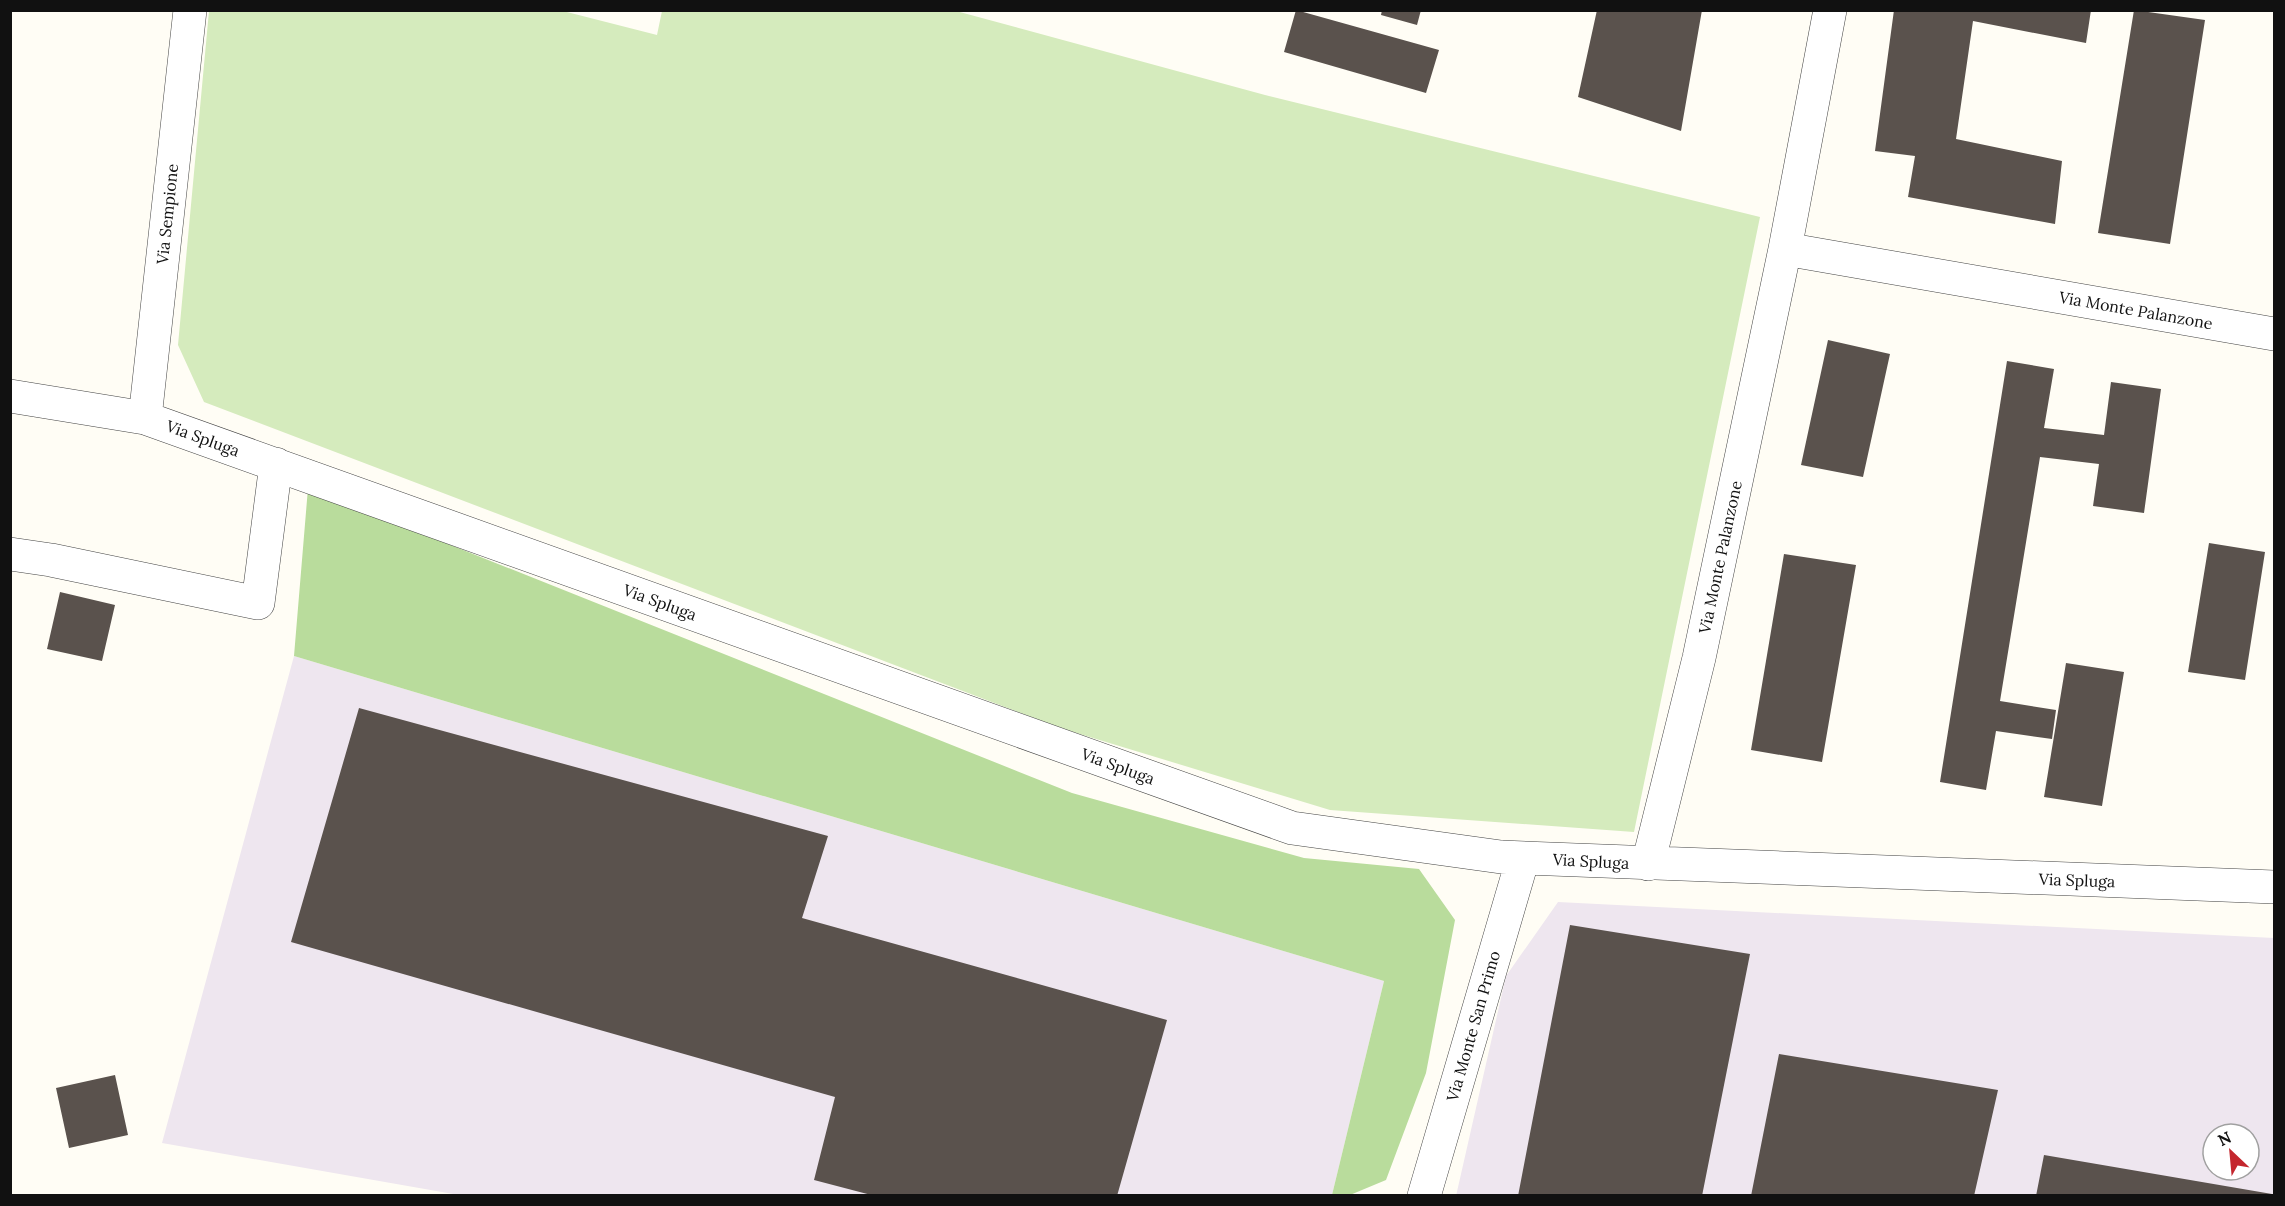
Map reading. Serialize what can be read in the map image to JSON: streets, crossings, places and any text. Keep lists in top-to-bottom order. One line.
{"streets":{"street":["Via Sempione","Via Monte Palanzone","Via Spluga","Via Monte San Primo"]},"crossings":[["Via Sempione","Via Spluga"],["Via Monte Palanzone","Via Spluga"],["Via Spluga","Via Monte San Primo"]],"north":"top left"}
